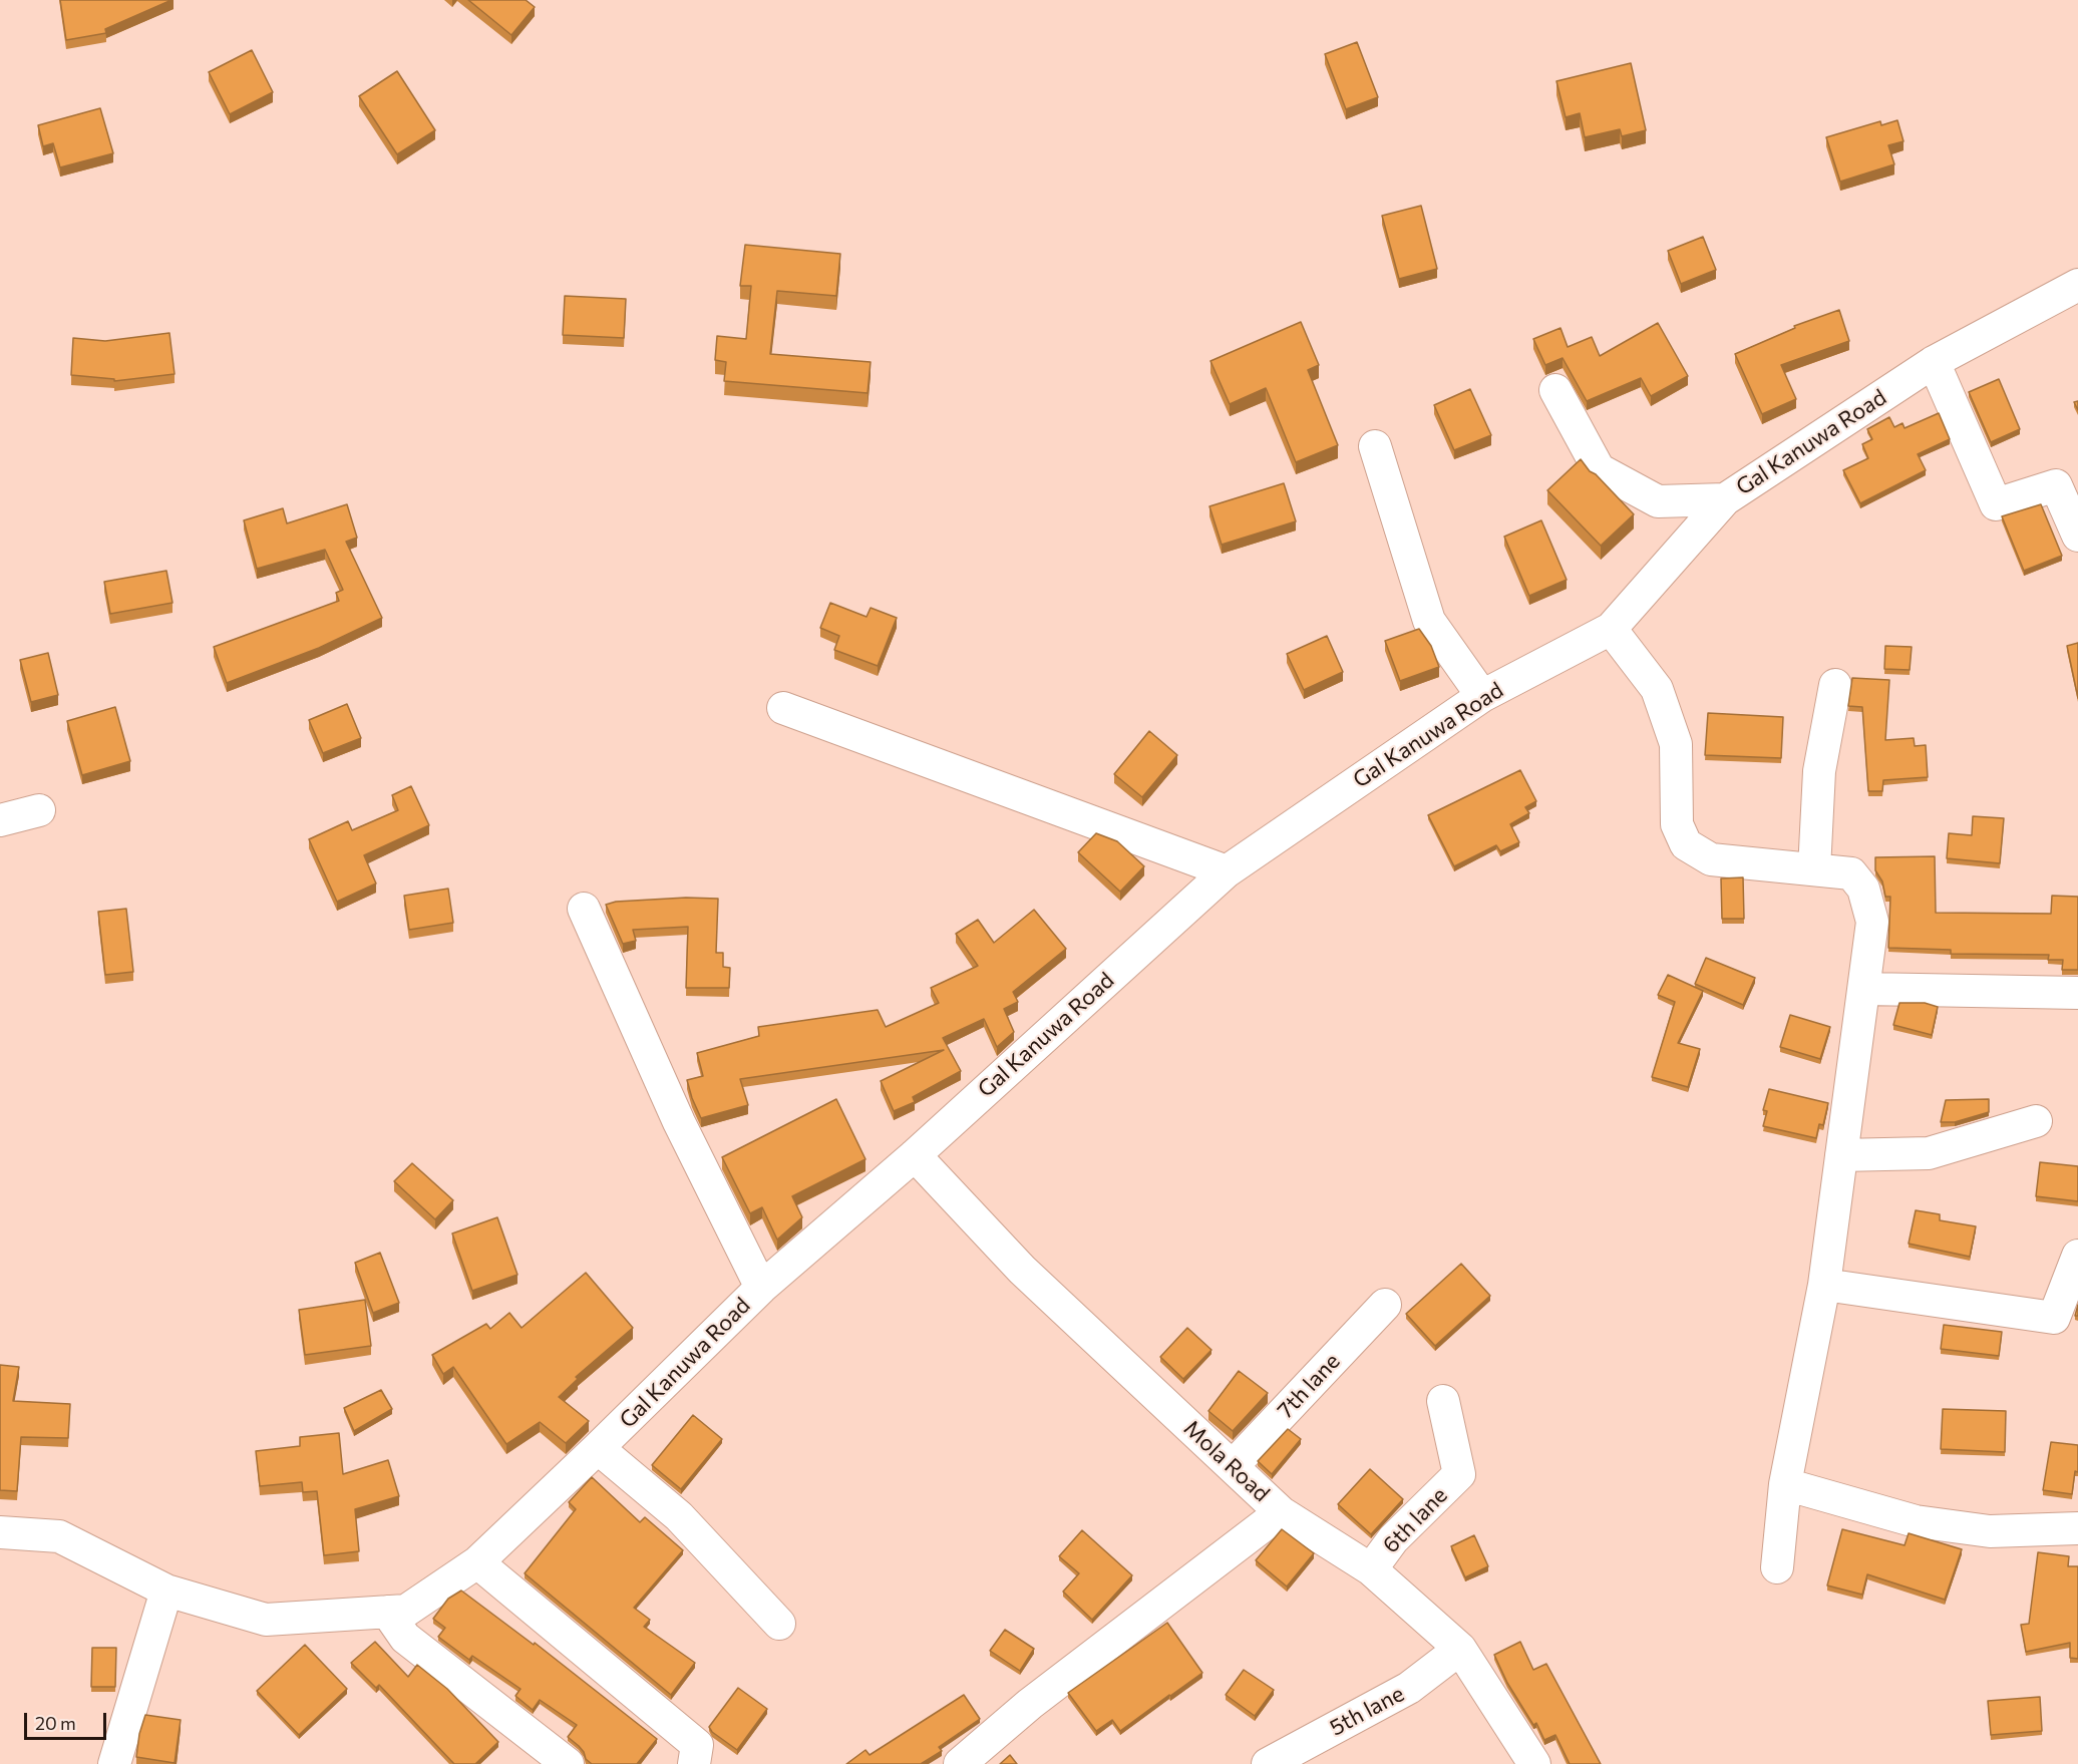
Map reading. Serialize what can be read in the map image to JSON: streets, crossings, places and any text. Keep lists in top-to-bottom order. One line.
{"streets":{"street":["Gal Kanuwa Road","7th lane","Mola Road","6th lane","5th lane"]},"crossings":[["Gal Kanuwa Road","Mola Road"],["7th lane","Mola Road"],["Mola Road","6th lane"],["Mola Road","5th lane"]],"scale_bar":"20 m"}
